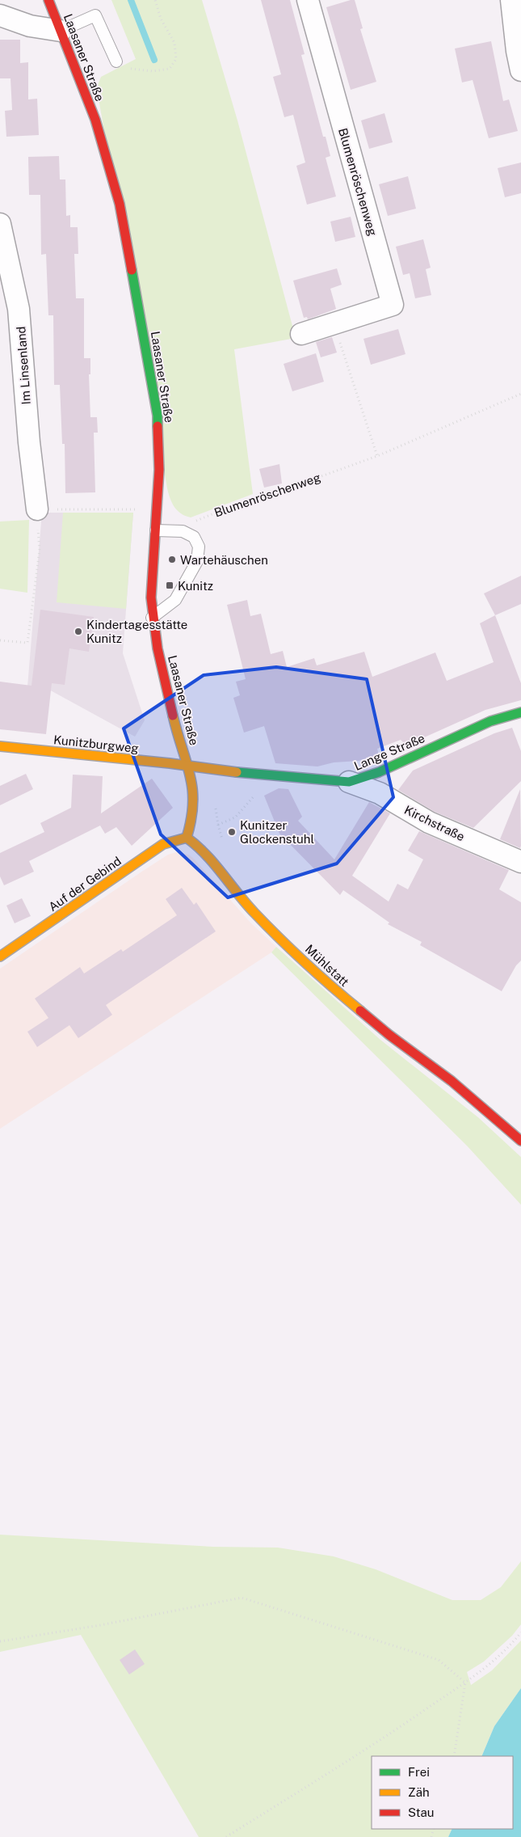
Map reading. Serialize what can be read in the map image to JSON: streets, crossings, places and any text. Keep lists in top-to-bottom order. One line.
{"streets":{"street":["Laasaner Straße","Blumenröschenweg","Im Linsenland","Kunitzburgweg","Lange Straße","Kirchstraße","Auf der Gebind","Mühlstatt"]},"crossings":[["Laasaner Straße","Kunitzburgweg"],["Laasaner Straße","Lange Straße"],["Kunitzburgweg","Lange Straße"],["Lange Straße","Kirchstraße"],["Auf der Gebind","Mühlstatt"]],"places":{"other":["Wartehäuschen","Kindertagesstätte Kunitz","Kunitzer Glockenstuhl"],"transit":["Kunitz"]},"legend":["Frei","Zäh","Stau"]}
